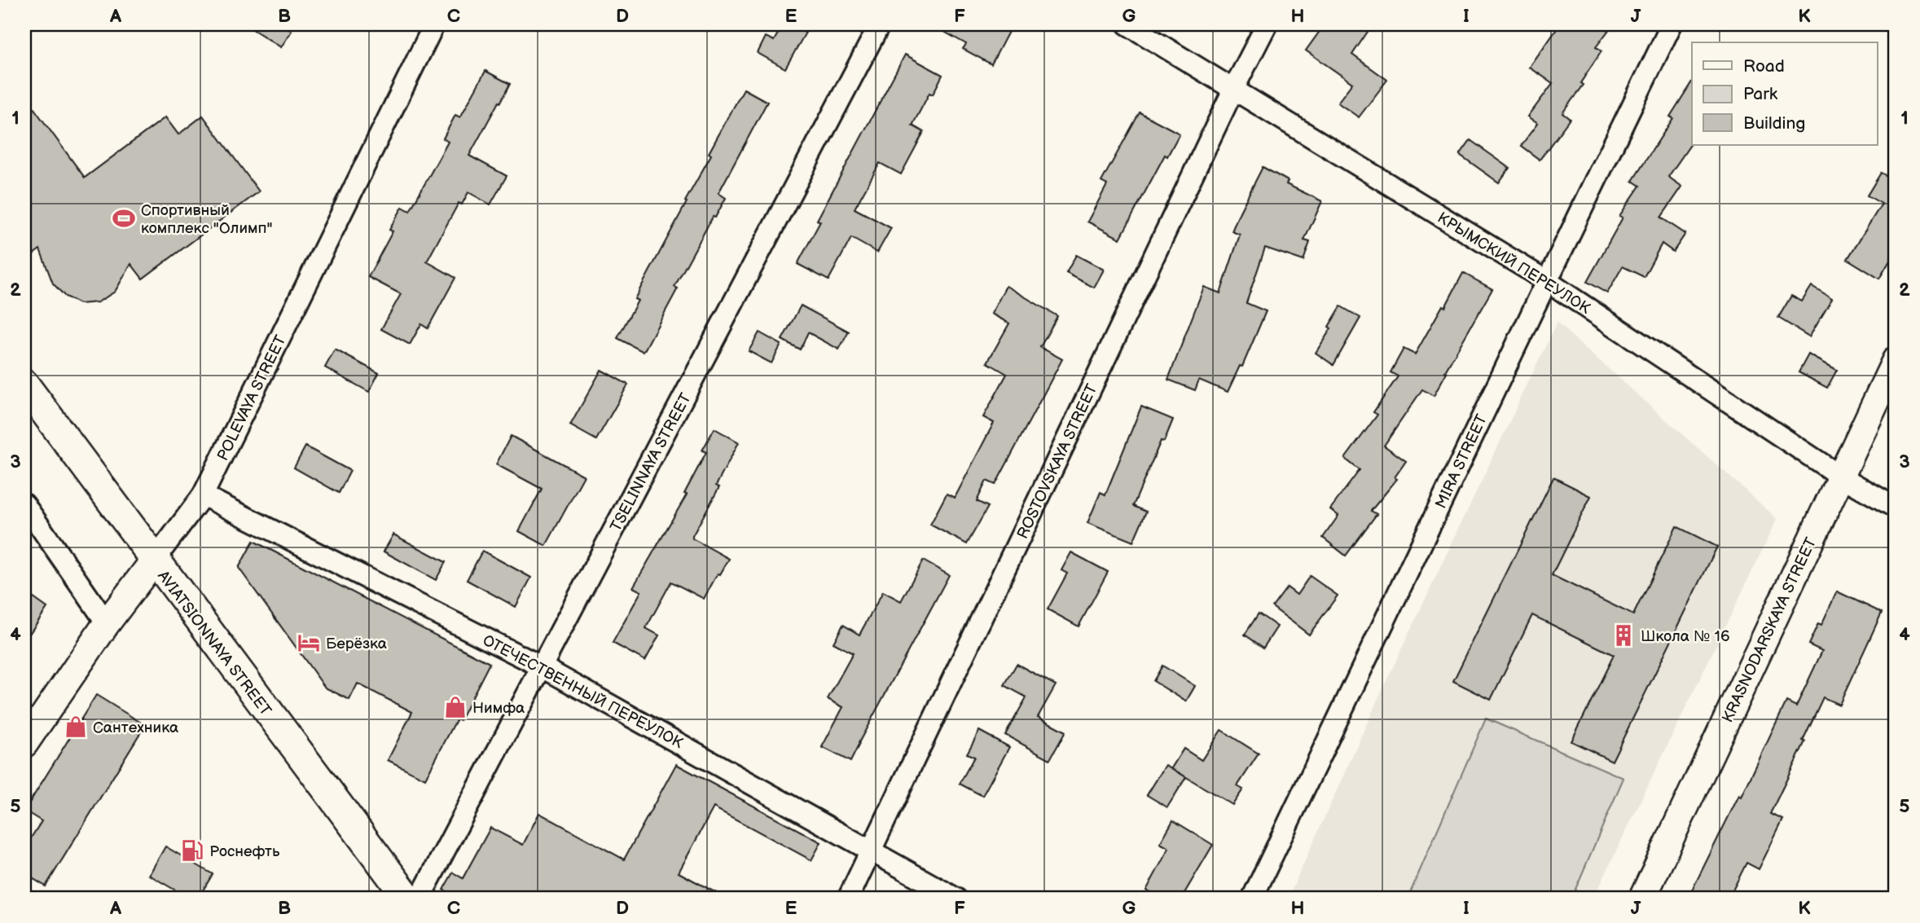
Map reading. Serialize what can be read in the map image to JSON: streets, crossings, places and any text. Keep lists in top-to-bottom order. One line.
{"streets":{"main road":["AVIATSIONNAYA STREET"],"street":["КРЫМСКИЙ ПЕРЕУЛОК","POLEVAYA STREET","ROSTOVSKAYA STREET","MIRA STREET","TSELINNAYA STREET","KRASNODARSKAYA STREET","ОТЕЧЕСТВЕННЫЙ ПЕРЕУЛОК"]},"crossings":[["КРЫМСКИЙ ПЕРЕУЛОК","ROSTOVSKAYA STREET"],["КРЫМСКИЙ ПЕРЕУЛОК","MIRA STREET"],["КРЫМСКИЙ ПЕРЕУЛОК","KRASNODARSKAYA STREET"],["POLEVAYA STREET","AVIATSIONNAYA STREET"],["POLEVAYA STREET","ОТЕЧЕСТВЕННЫЙ ПЕРЕУЛОК"],["ROSTOVSKAYA STREET","ОТЕЧЕСТВЕННЫЙ ПЕРЕУЛОК"],["TSELINNAYA STREET","ОТЕЧЕСТВЕННЫЙ ПЕРЕУЛОК"]],"places":{"sports":["Спортивный комплекс \"Олимп\""],"building":["Школа № 16"],"hotel":["Берёзка"],"shop":["Нимфа","Сантехника"],"fuel station":["Роснефть"]},"legend":["Road","Park","Building"],"grid":{"columns":["A","B","C","D","E","F","G","H","I","J","K"],"rows":["1","2","3","4","5"]}}
